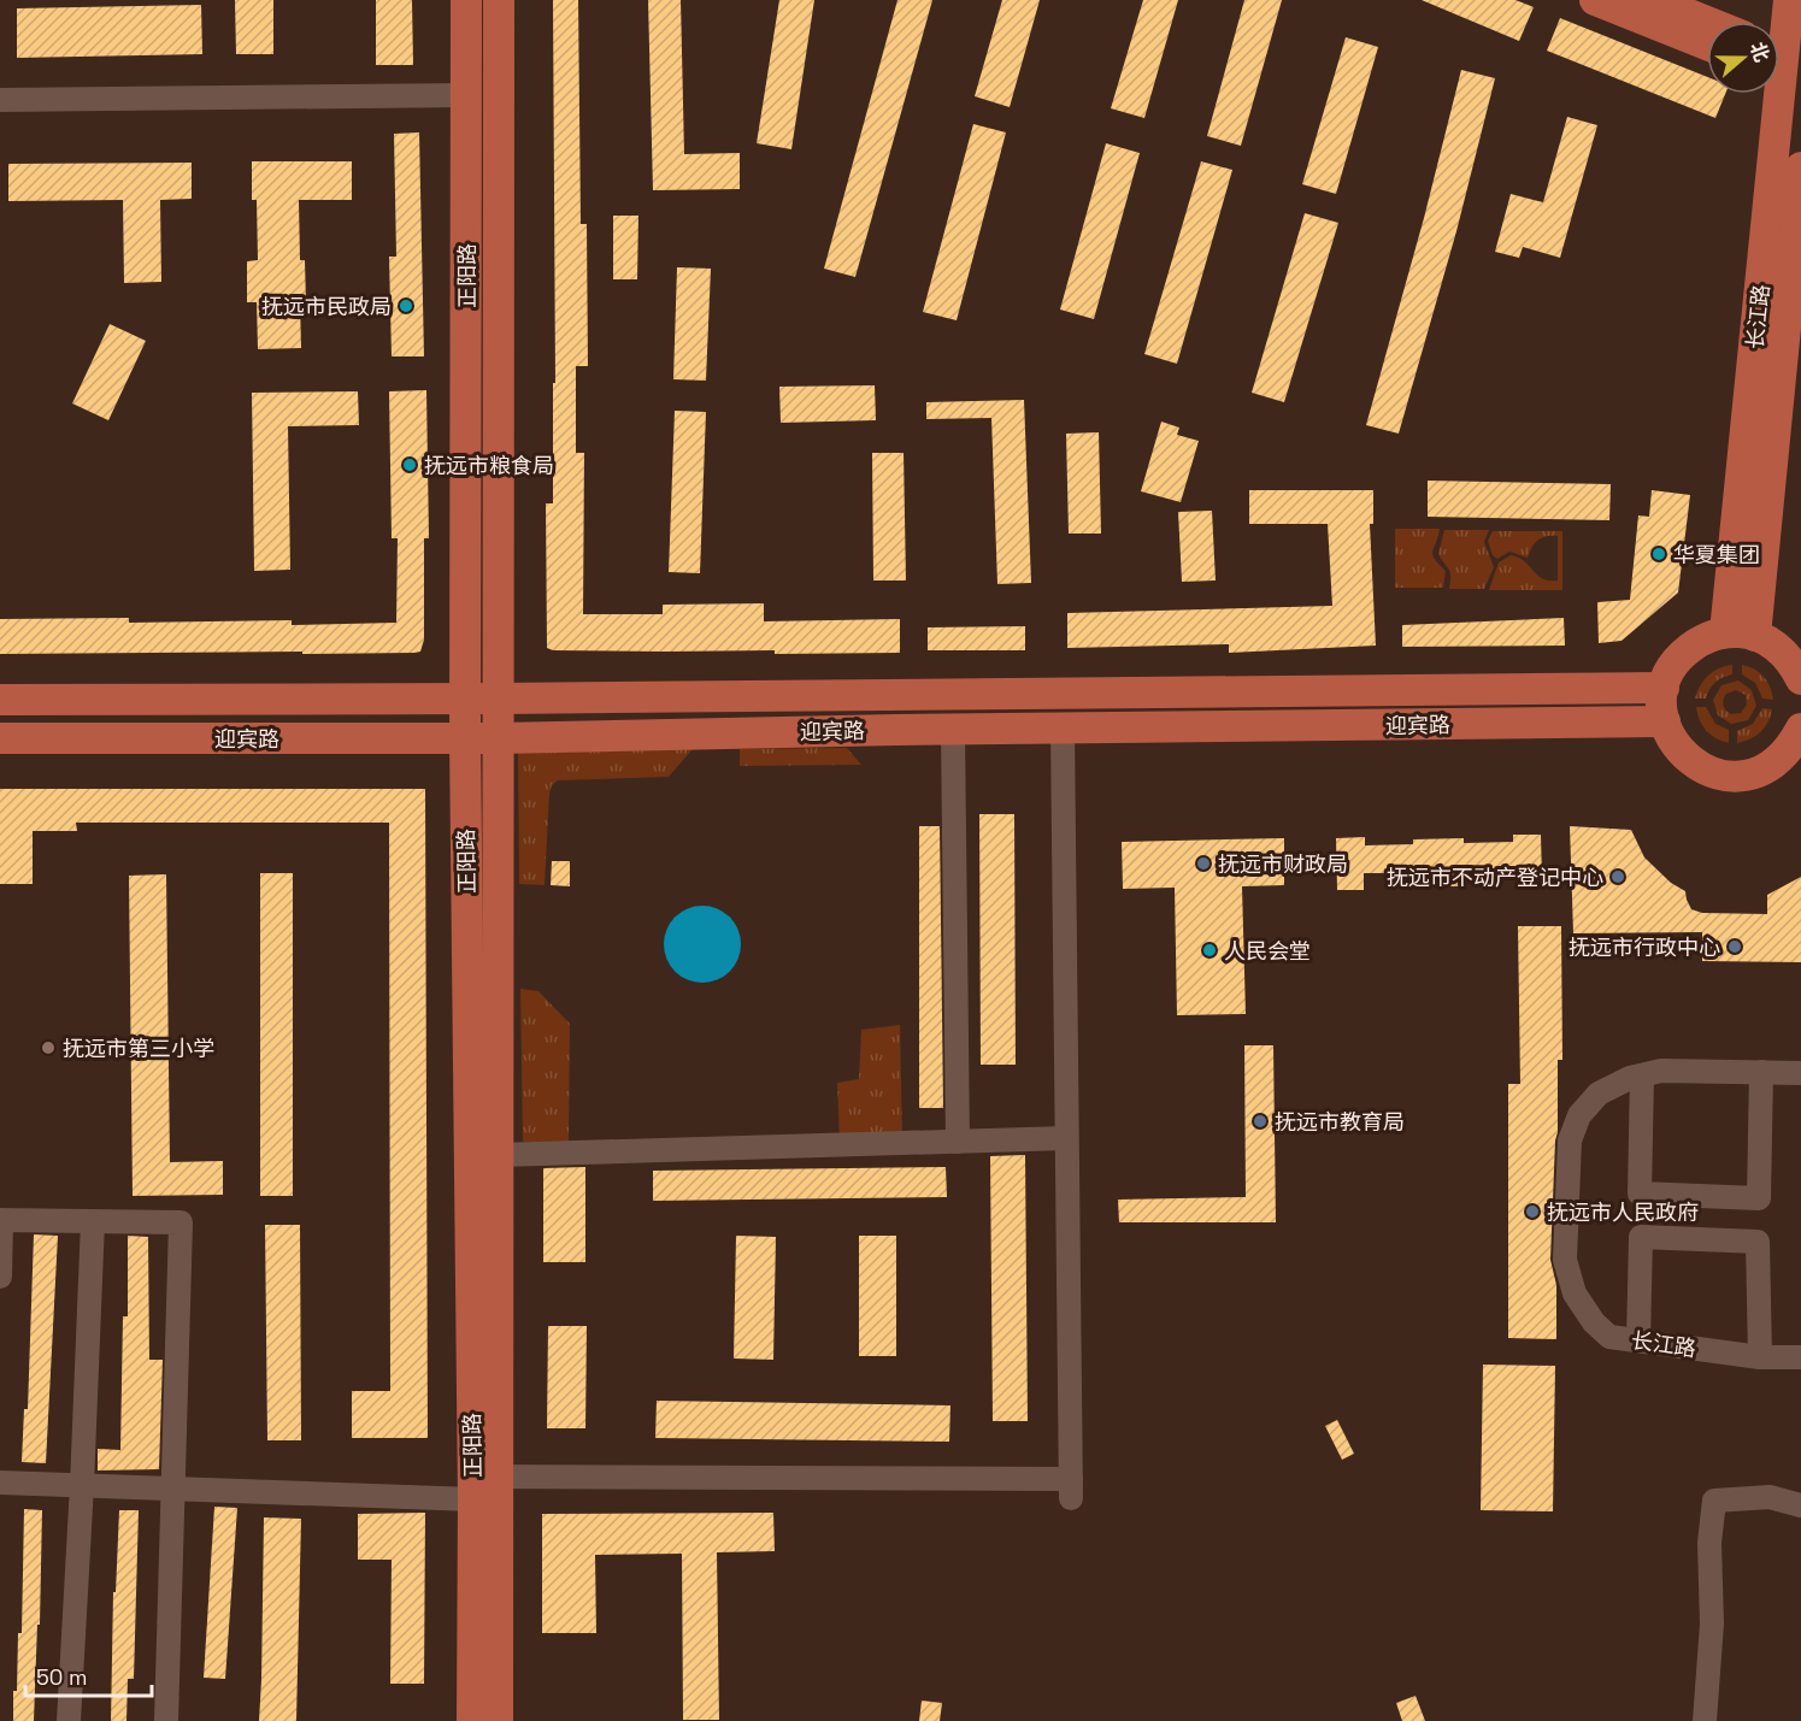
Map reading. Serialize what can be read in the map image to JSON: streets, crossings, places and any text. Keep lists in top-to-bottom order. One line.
{"streets":{"main road":["正阳路","长江路","迎宾路"]},"crossings":[["正阳路","迎宾路"]],"places":["抚远市民政局","抚远市粮食局","华夏集团","抚远市财政局","抚远市不动产登记中心","抚远市行政中心","人民会堂","抚远市第三小学","抚远市教育局","抚远市人民政府"],"scale_bar":"50 m","north":"right"}
